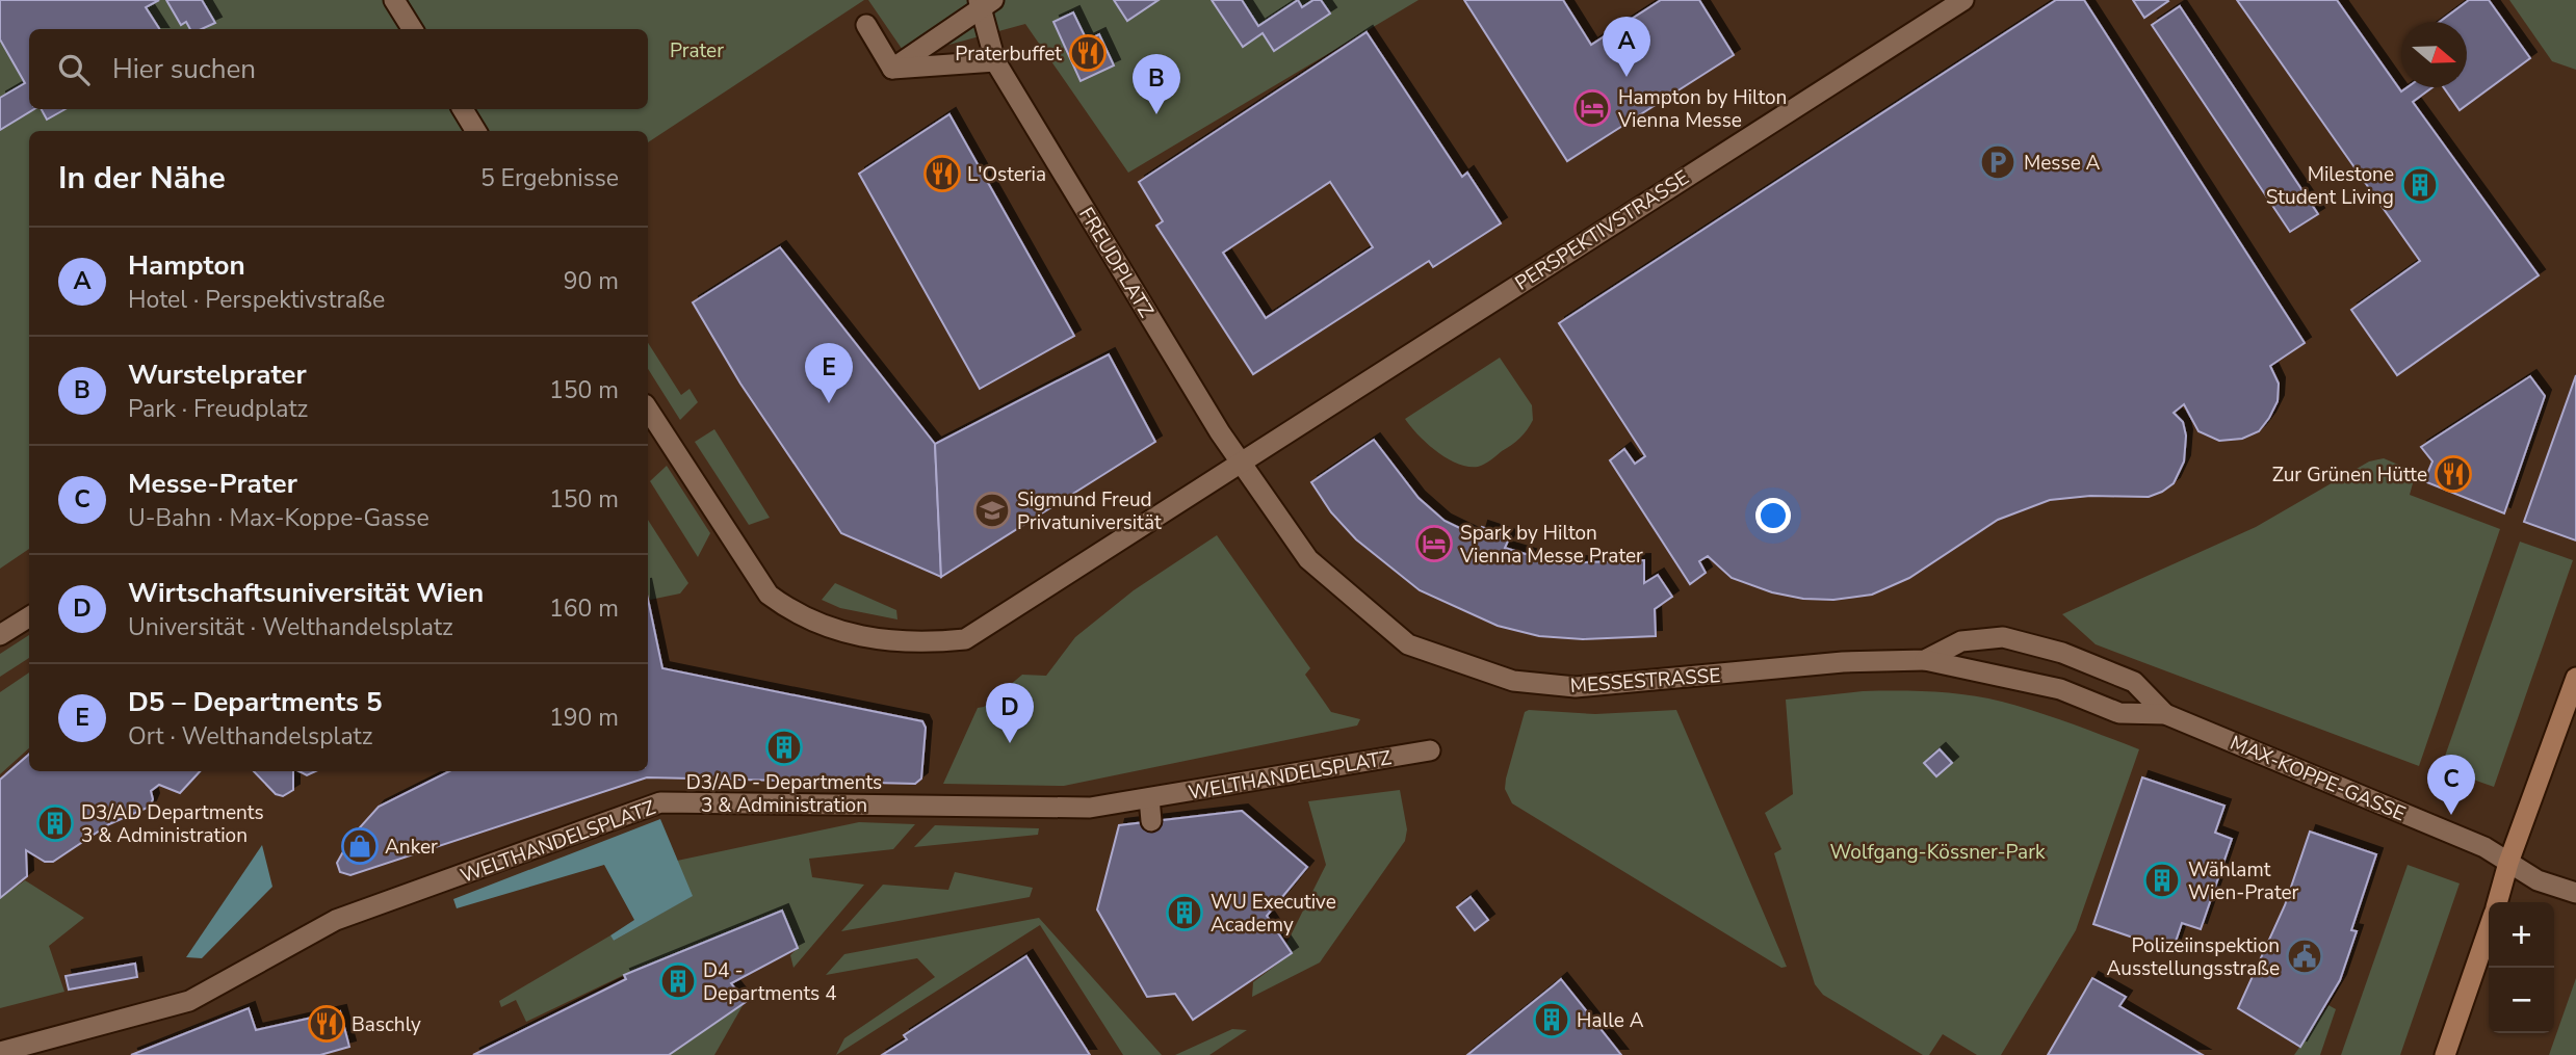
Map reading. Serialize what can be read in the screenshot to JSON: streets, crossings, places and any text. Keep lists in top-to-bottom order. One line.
{"streets":{"street":["PERSPEKTIVSTRASSE","FREUDPLATZ","MESSESTRASSE","WELTHANDELSPLATZ","MAX-KOPPE-GASSE"]},"crossings":[["PERSPEKTIVSTRASSE","FREUDPLATZ"],["PERSPEKTIVSTRASSE","MESSESTRASSE"],["FREUDPLATZ","MESSESTRASSE"],["MESSESTRASSE","MAX-KOPPE-GASSE"]],"parks":["Prater","Wolfgang-Kössner-Park"],"places":{"restaurant":["Praterbuffet","L'Osteria","Zur Grünen Hütte","Baschly"],"hotel":["Hampton by Hilton Vienna Messe","Spark by Hilton Vienna Messe Prater"],"parking":["Messe A"],"building":["Milestone Student Living","D3/AD - Departments 3 & Administration","D3/AD Departments 3 & Administration","Wählamt Wien-Prater","WU Executive Academy","D4 - Departments 4","Halle A"],"school or university":["Sigmund Freud Privatuniversität"],"shop":["Anker"],"public building":["Polizeiinspektion Ausstellungsstraße"]},"north":"right","page":{"pins":["A","B","E","D","C"],"search":"Hier suchen","heading":["In der Nähe","5 Ergebnisse"],"list":[{"mark":"A","name":"Hampton","note":"Hotel · Perspektivstraße","value":"90 m"},{"mark":"B","name":"Wurstelprater","note":"Park · Freudplatz","value":"150 m"},{"mark":"C","name":"Messe-Prater","note":"U-Bahn · Max-Koppe-Gasse","value":"150 m"},{"mark":"D","name":"Wirtschaftsuniversität Wien","note":"Universität · Welthandelsplatz","value":"160 m"},{"mark":"E","name":"D5 – Departments 5","note":"Ort · Welthandelsplatz","value":"190 m"}],"map_buttons":["+","−"]}}
